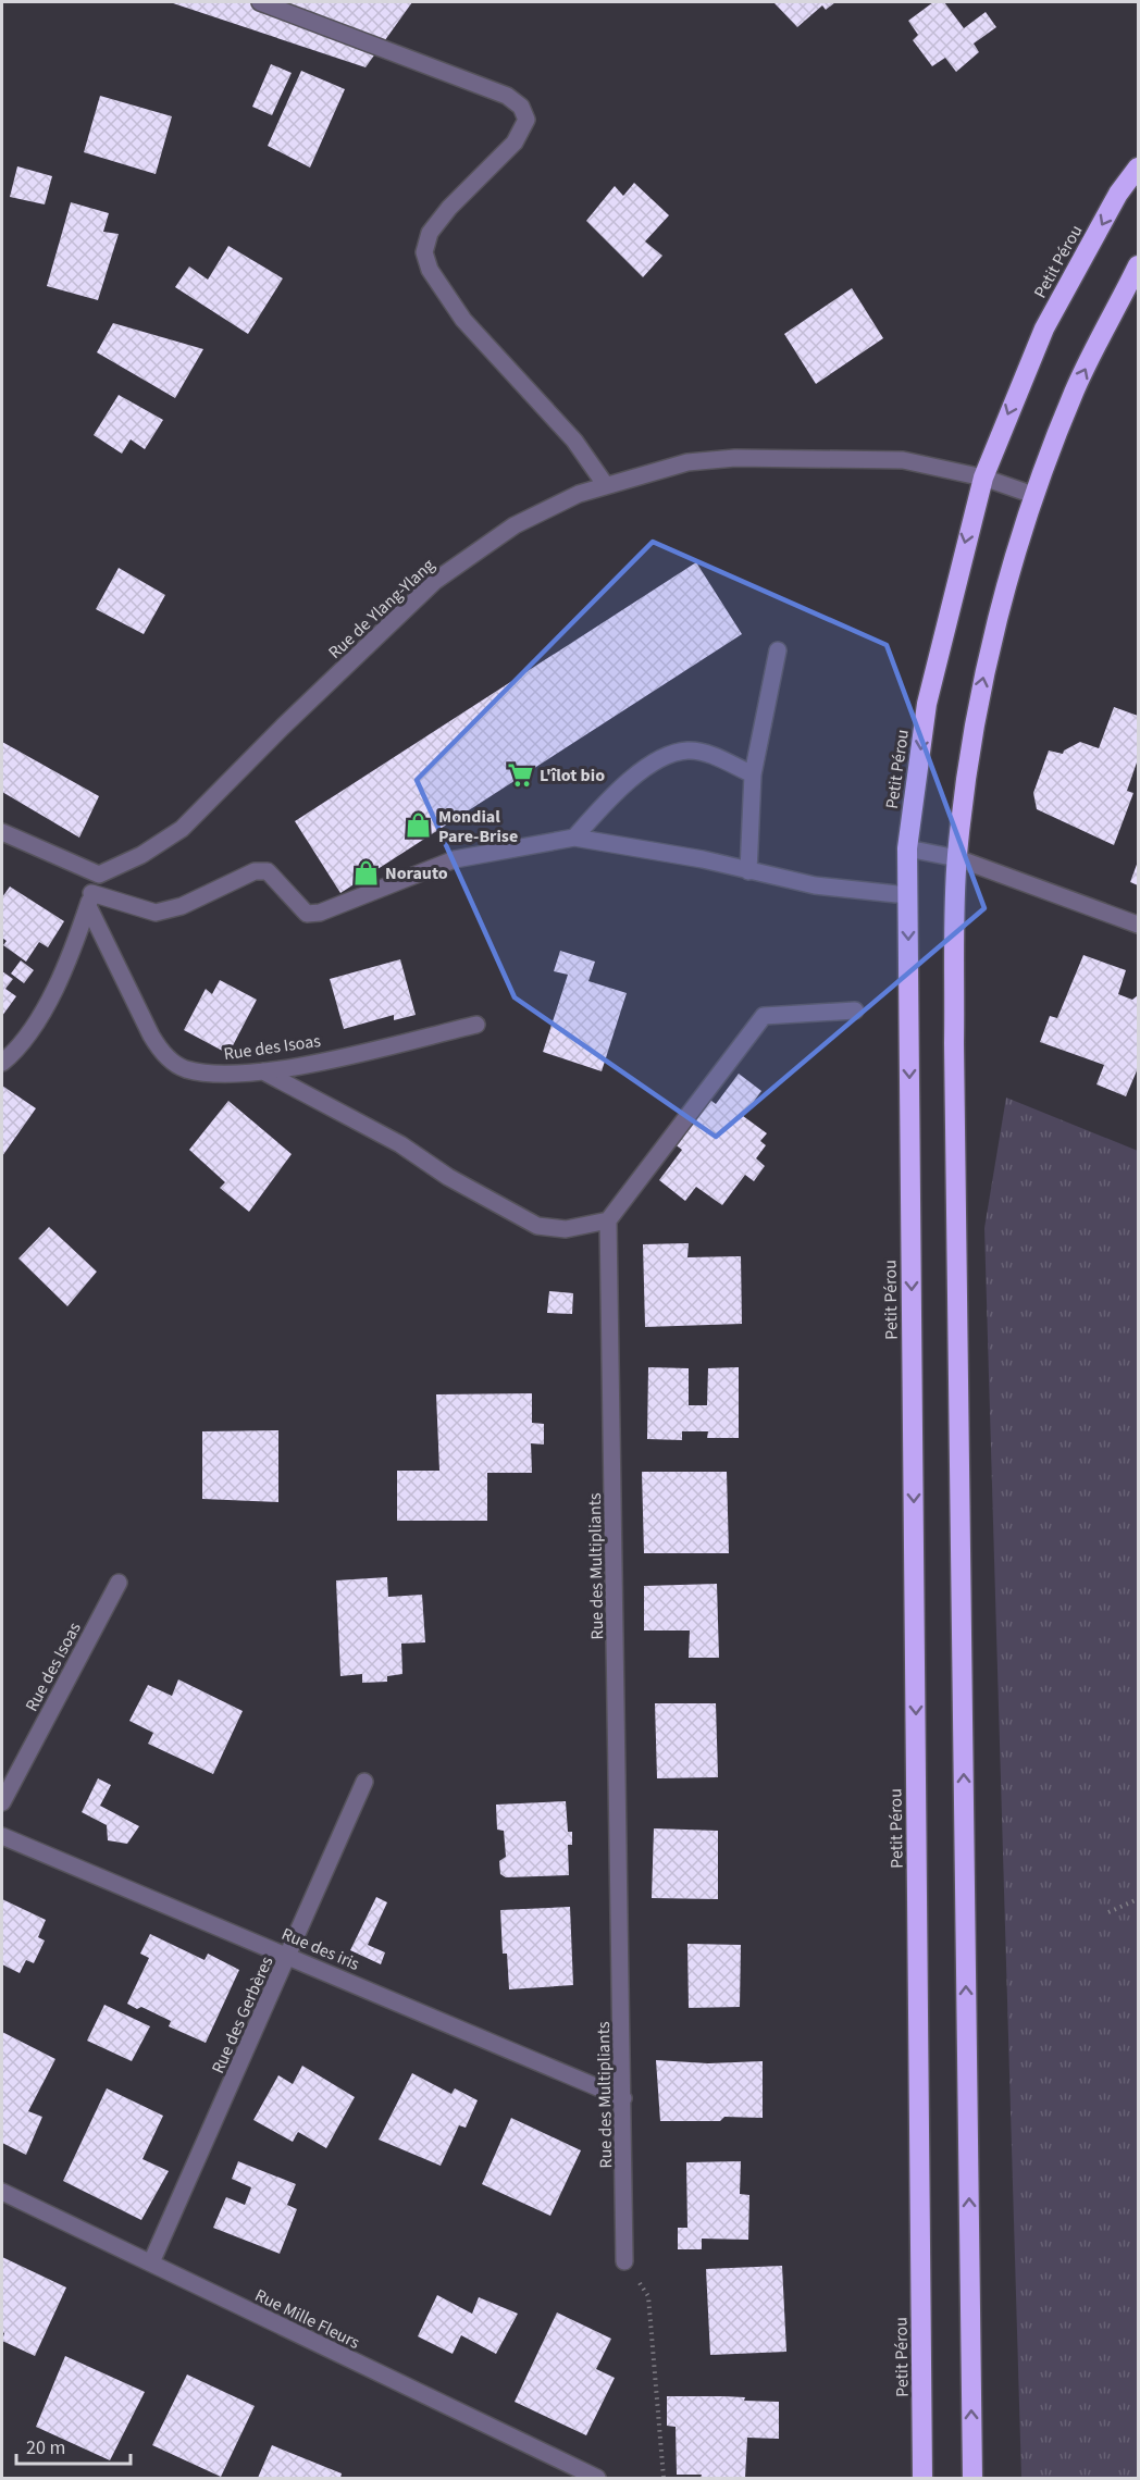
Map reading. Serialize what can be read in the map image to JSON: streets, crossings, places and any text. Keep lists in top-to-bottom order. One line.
{"streets":{"highway":["Petit Pérou"],"street":["Rue de Ylang-Ylang","Rue des Isoas","Rue des Multipliants","Rue des iris","Rue des Gerbères","Rue Mille Fleurs"]},"crossings":[["Petit Pérou","Rue de Ylang-Ylang"],["Rue des Multipliants","Rue des iris"],["Rue des iris","Rue des Gerbères"],["Rue des Gerbères","Rue Mille Fleurs"]],"places":{"supermarket":["L'îlot bio"],"shop":["Mondial Pare-Brise","Norauto"]},"scale_bar":"20 m"}
